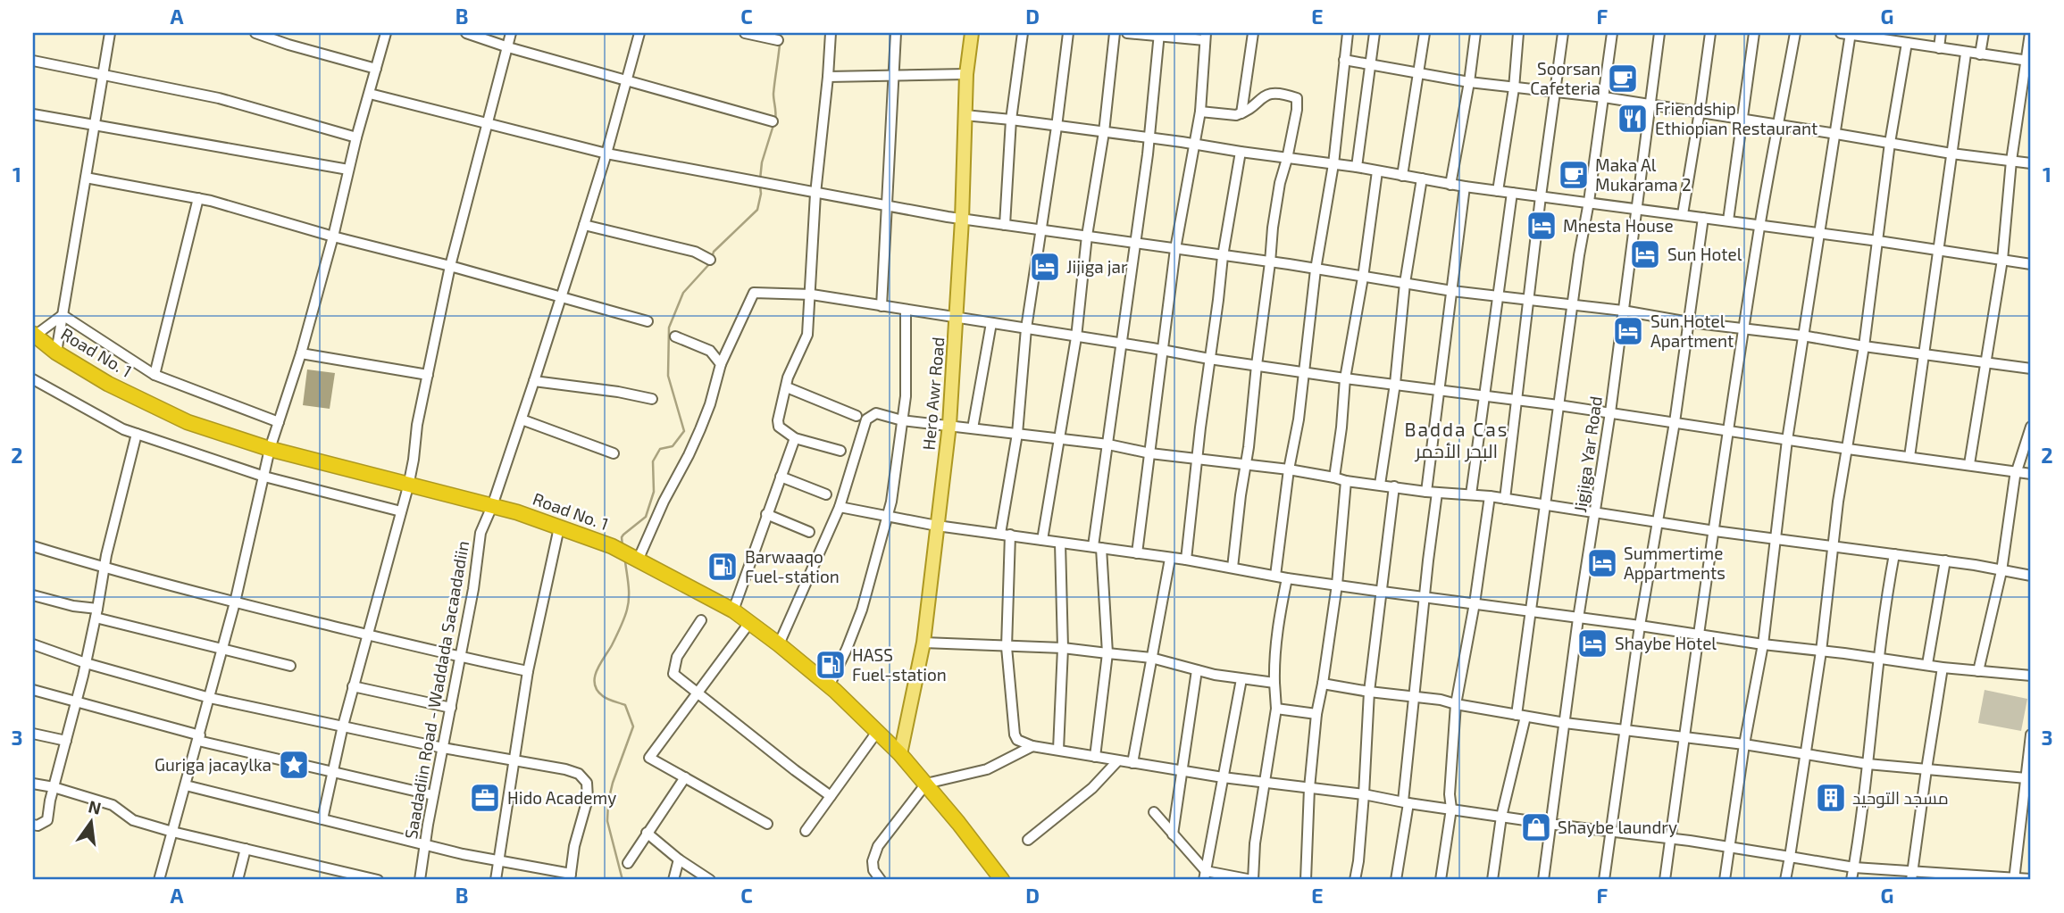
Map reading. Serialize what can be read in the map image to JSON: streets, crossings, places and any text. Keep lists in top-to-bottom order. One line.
{"streets":{"highway":["Road No. 1"],"main road":["Hero Awr Road"],"street":["Jigjiga Yar Road","Saadadiin Road - Waddada Sacaadadiin"]},"crossings":[["Road No. 1","Hero Awr Road"],["Road No. 1","Saadadiin Road - Waddada Sacaadadiin"]],"districts":["Badda Cas البحر الأحمر"],"places":{"cafe":["Soorsan Cafeteria","Maka Al Mukarama 2"],"restaurant":["Friendship Ethiopian Restaurant"],"hotel":["Mnesta House","Sun Hotel","Jijiga jar","Sun Hotel Apartment","Summertime Appartments","Shaybe Hotel"],"fuel station":["Barwaaqo Fuel-station","HASS Fuel-station"],"place":["Guriga jacaylka"],"office":["Hido Academy"],"building":["مسجد التوحيد"],"shop":["Shaybe laundry"]},"north":"top","grid":{"columns":["A","B","C","D","E","F","G"],"rows":["1","2","3"]}}
